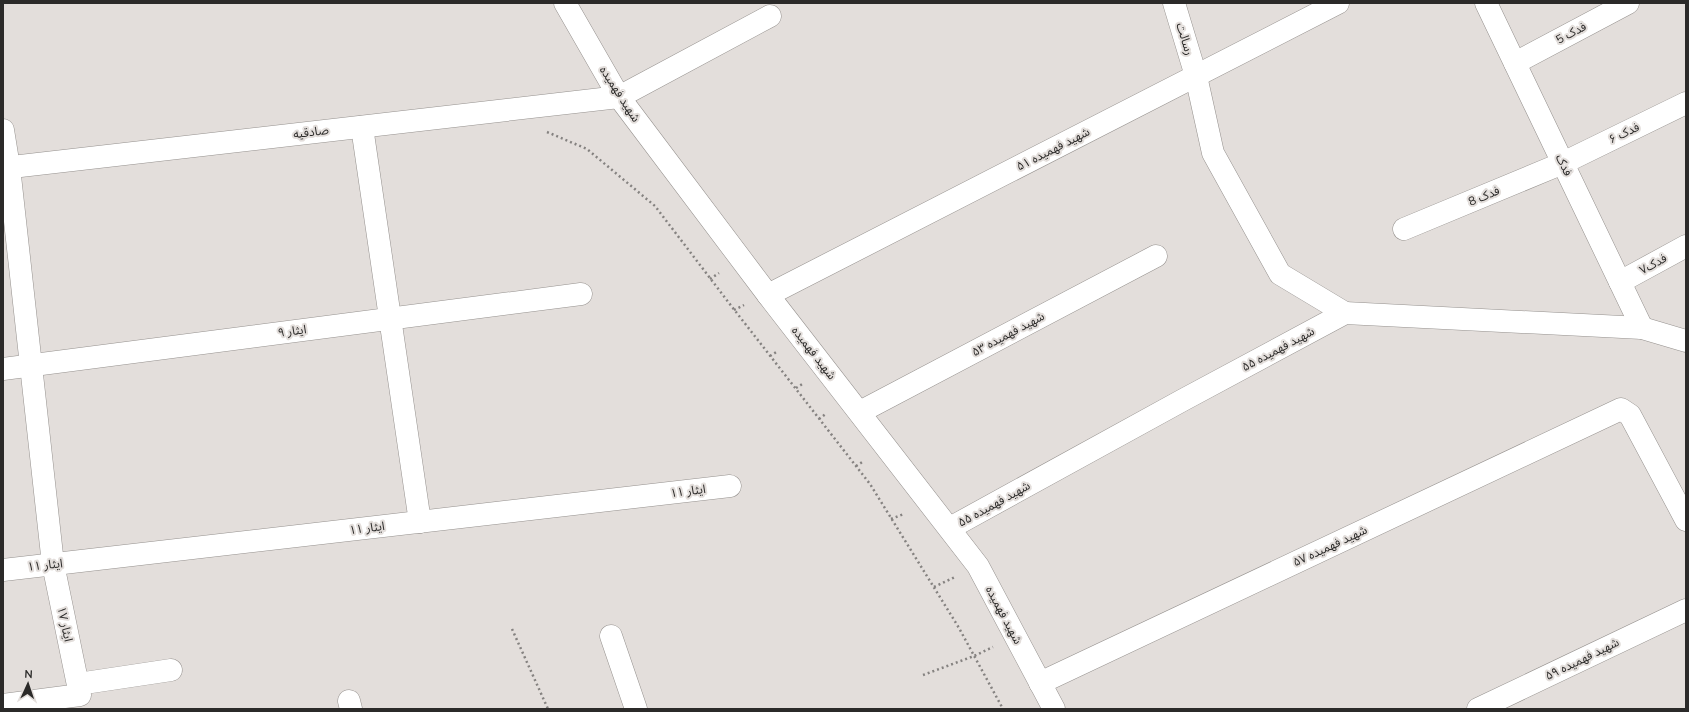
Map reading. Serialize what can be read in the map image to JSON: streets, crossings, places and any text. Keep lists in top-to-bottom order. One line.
{"streets":{"street":["فدک 5","رسالت","شهید فهمیده","صادقیه","فدک ۶","شهید فهمیده ۵۱","فدک","فدک 8","فدک۷","ایثار ۹","شهید فهمیده ۵۳","شهید فهمیده ۵۵","ایثار ۱۱","شهید فهمیده ۵۷","ایثار ۱۷","شهید فهمیده ۵۹"]},"crossings":[["فدک 5","فدک"],["رسالت","شهید فهمیده ۵۱"],["رسالت","شهید فهمیده ۵۵"],["شهید فهمیده","صادقیه"],["شهید فهمیده","شهید فهمیده ۵۱"],["شهید فهمیده","شهید فهمیده ۵۳"],["شهید فهمیده","شهید فهمیده ۵۵"],["شهید فهمیده","شهید فهمیده ۵۷"],["صادقیه","ایثار ۱۷"],["فدک ۶","فدک"],["فدک ۶","فدک 8"],["فدک","فدک 8"],["فدک","فدک۷"],["ایثار ۹","ایثار ۱۷"],["ایثار ۱۱","ایثار ۱۷"]],"north":"top"}
